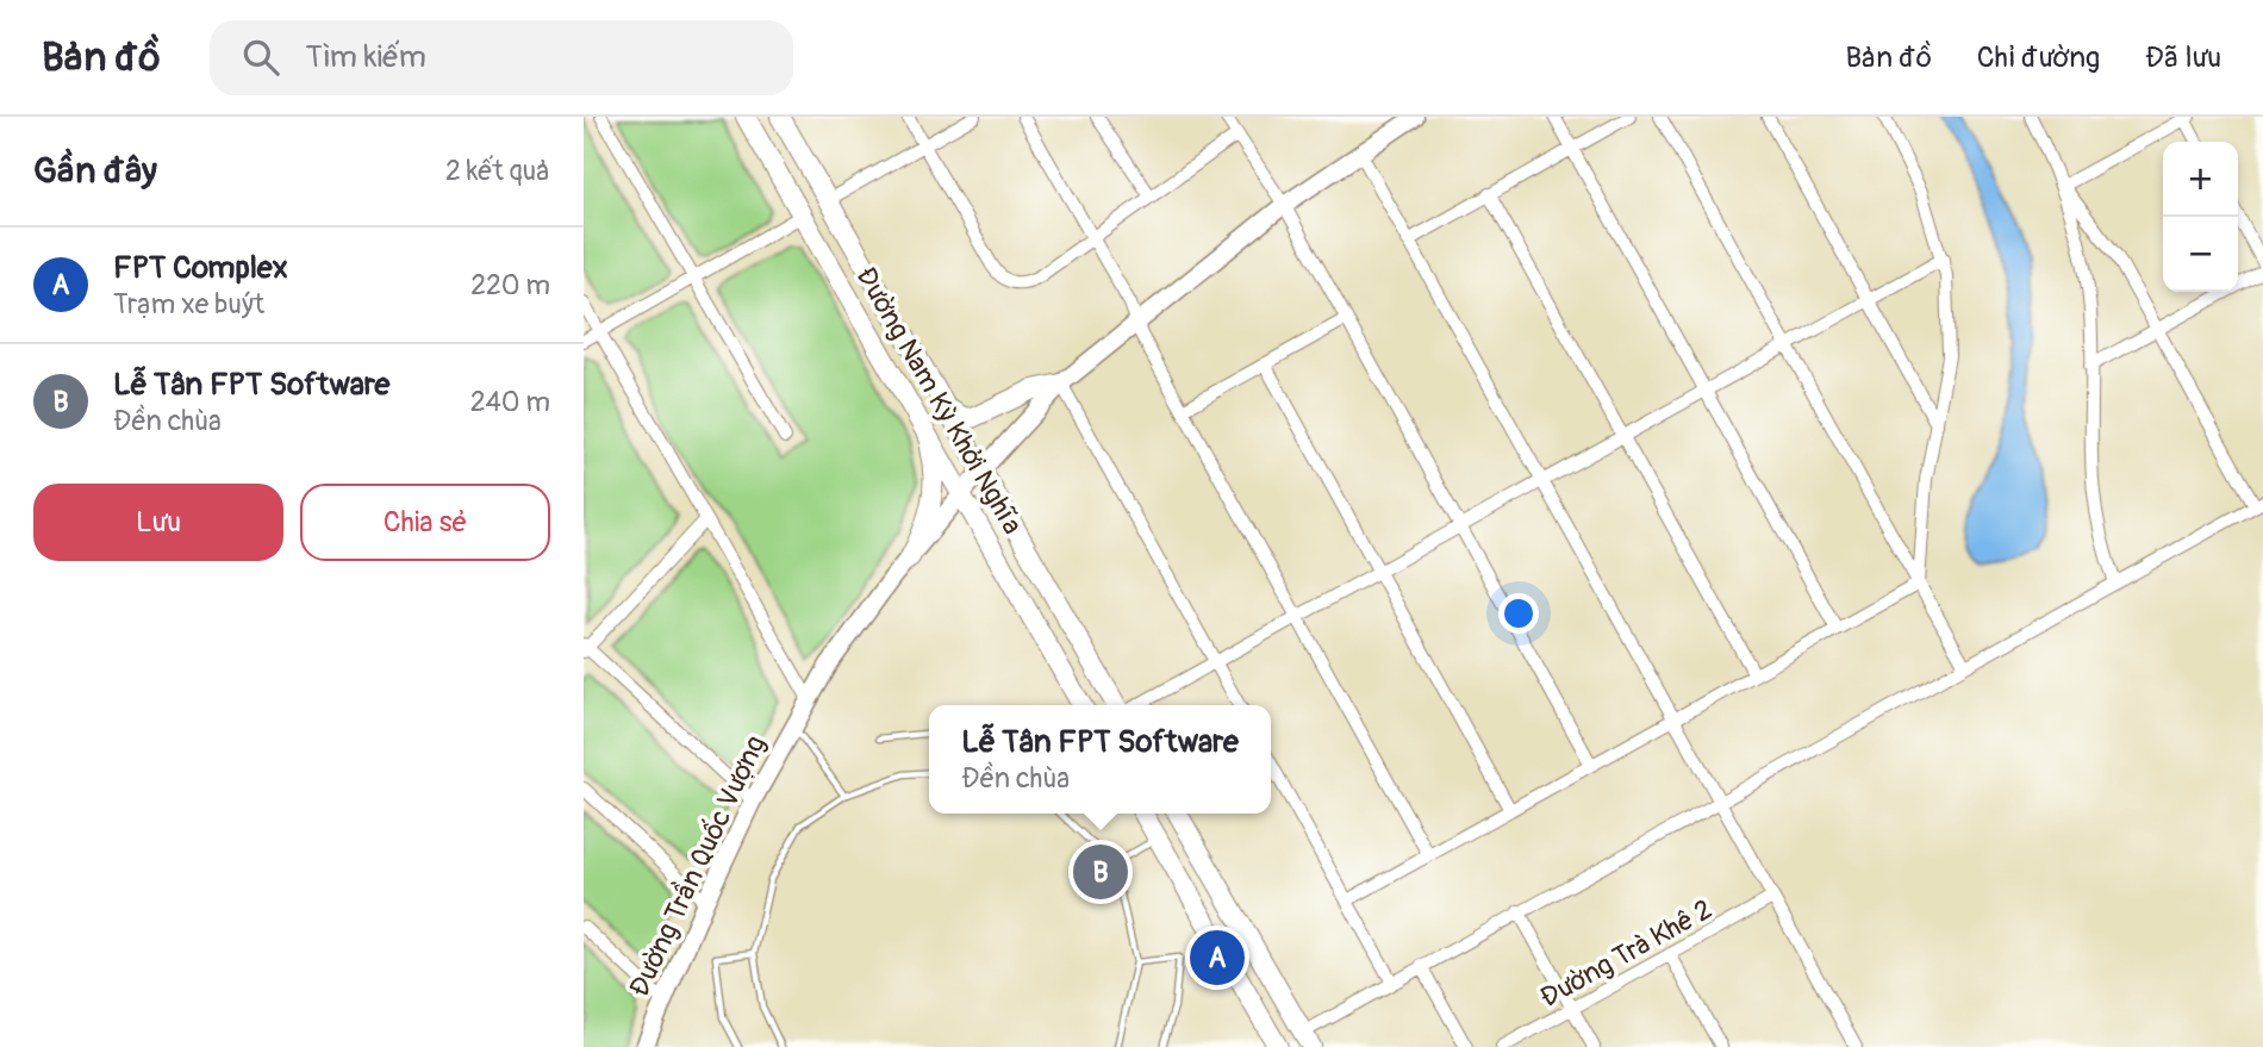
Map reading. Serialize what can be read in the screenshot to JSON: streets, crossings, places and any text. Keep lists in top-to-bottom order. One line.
{"streets":{"main road":["Đường Nam Kỳ Khởi Nghĩa"],"street":["Đường Trần Quốc Vượng","Đường Trà Khê 2"]},"crossings":[["Đường Nam Kỳ Khởi Nghĩa","Đường Trần Quốc Vượng"]],"page":{"header":"Bản đồ","search":"Tìm kiếm","nav":["Bản đồ","Chỉ đường","Đã lưu"],"heading":["Gần đây","2 kết quả"],"map_buttons":["+","−"],"list":[{"mark":"A","name":"FPT Complex","note":"Trạm xe buýt","value":"220 m"},{"mark":"B","name":"Lễ Tân FPT Software","note":"Đền chùa","value":"240 m"}],"buttons":["Lưu","Chia sẻ"],"popup":["Lễ Tân FPT Software","Đền chùa"],"pins":["B","A"]}}
